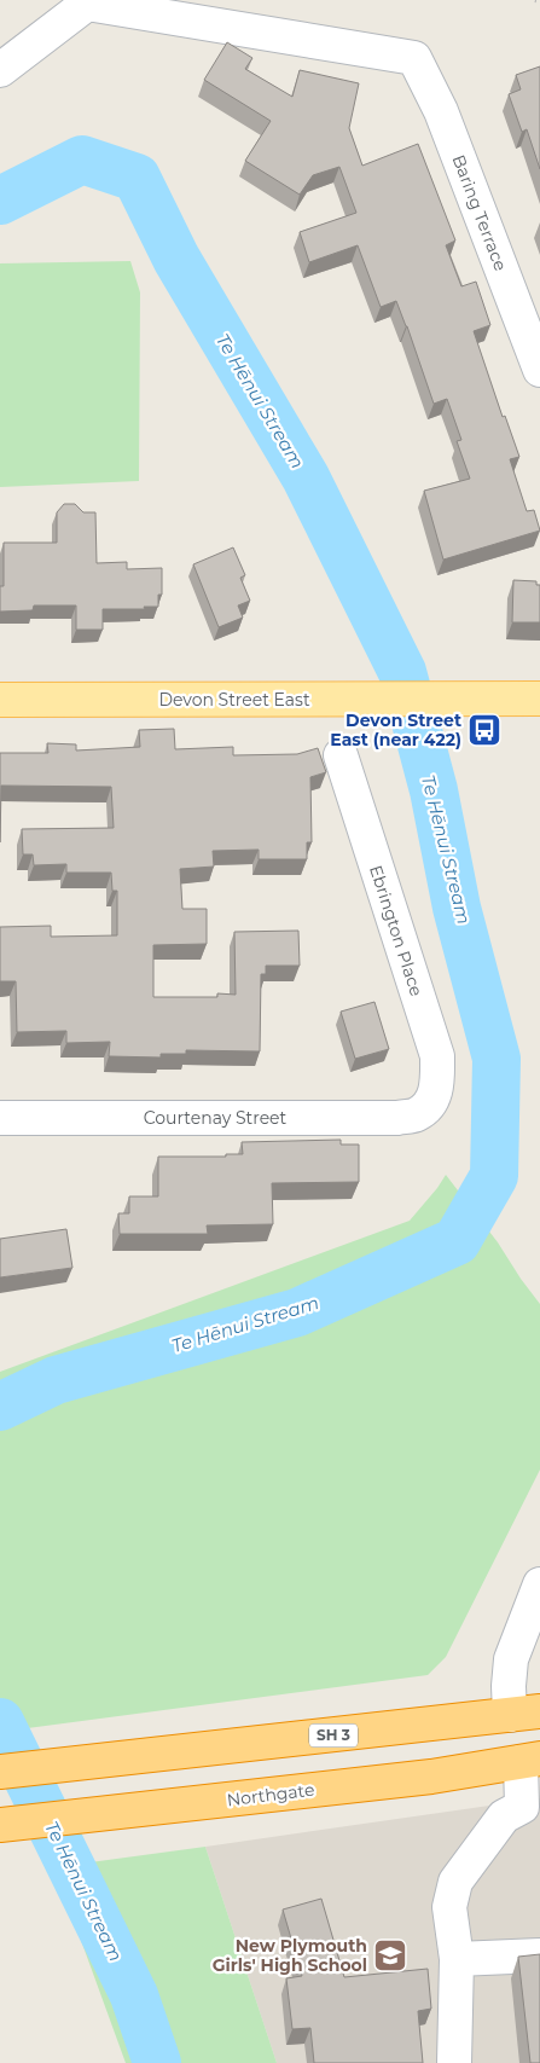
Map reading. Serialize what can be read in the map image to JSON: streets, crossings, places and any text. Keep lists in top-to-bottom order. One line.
{"streets":{"highway":["SH 3","Northgate"],"main road":["Devon Street East"],"street":["Baring Terrace","Ebrington Place","Courtenay Street"]},"crossings":[["Ebrington Place","Courtenay Street"]],"water":["Te Hēnui Stream"],"places":{"bus stop":["Devon Street East (near 422)"],"school or university":["New Plymouth Girls' High School"]}}
